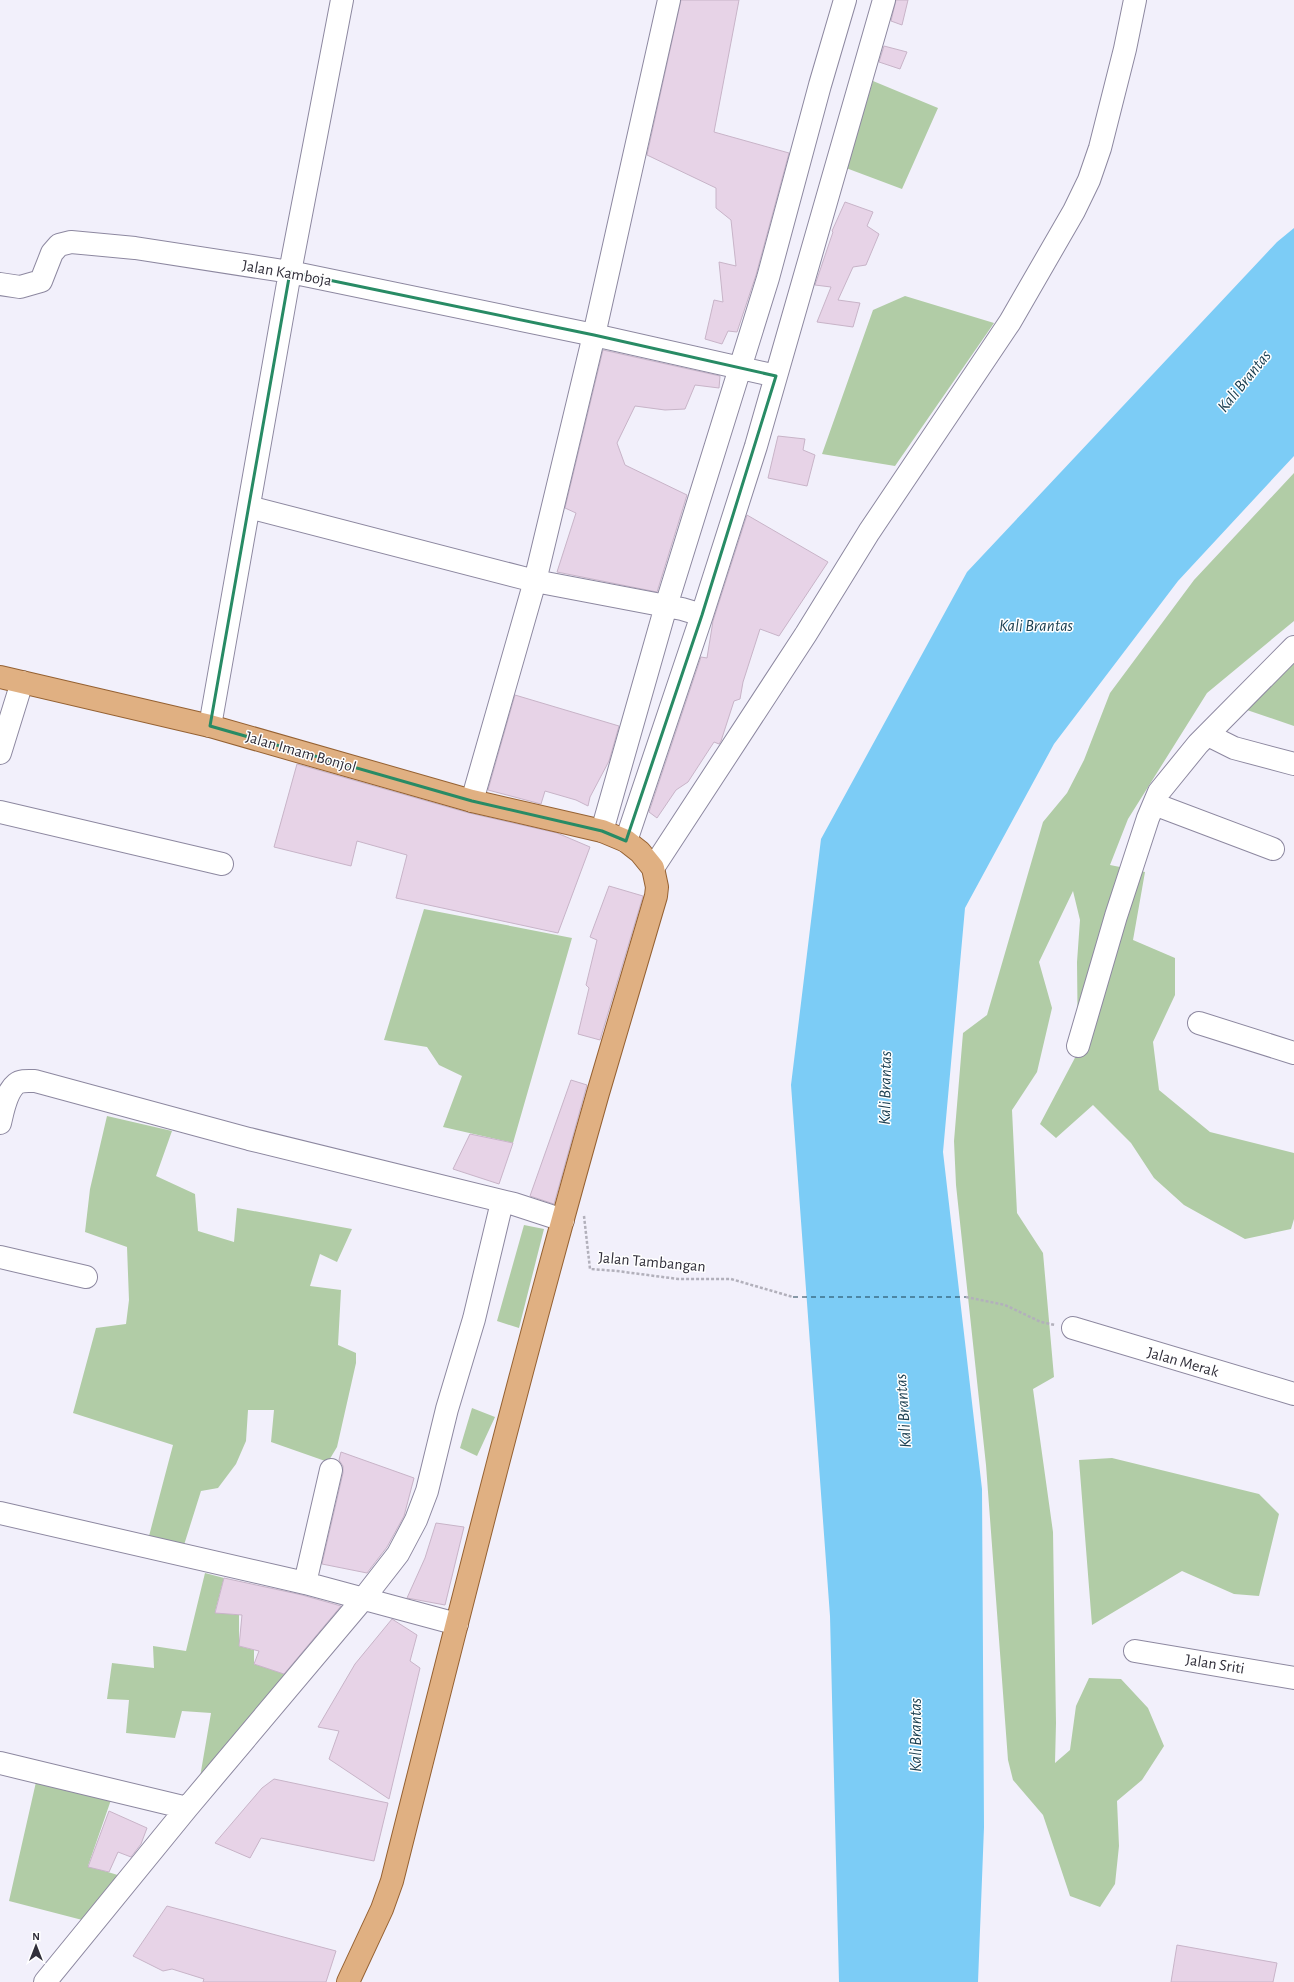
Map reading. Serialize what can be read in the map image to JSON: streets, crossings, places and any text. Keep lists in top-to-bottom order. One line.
{"streets":{"main road":["Jalan Imam Bonjol"],"street":["Jalan Kamboja","Jalan Merak","Jalan Sriti"],"path":["Jalan Tambangan"]},"water":["Kali Brantas"],"north":"top"}
